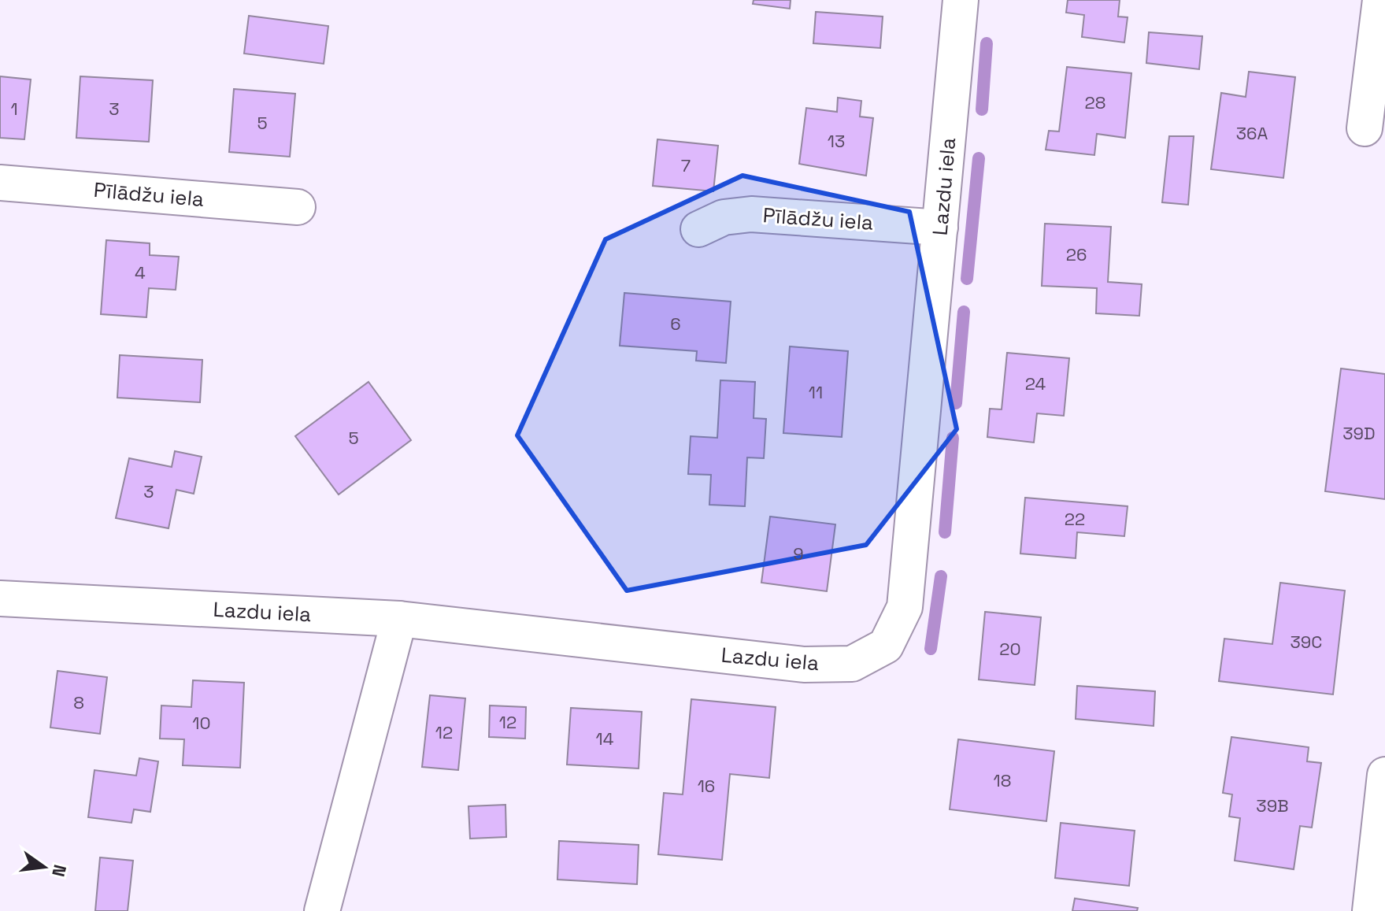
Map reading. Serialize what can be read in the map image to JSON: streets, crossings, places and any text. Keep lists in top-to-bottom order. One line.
{"streets":{"street":["Lazdu iela","Pīlādžu iela"]},"crossings":[["Lazdu iela","Pīlādžu iela"]],"house_numbers":["28","1","3","5","36A","13","7","26","4","6","24","11","39D","5","3","22","9","39C","20","8","12","10","12","14","18","16","39B"],"north":"right"}
